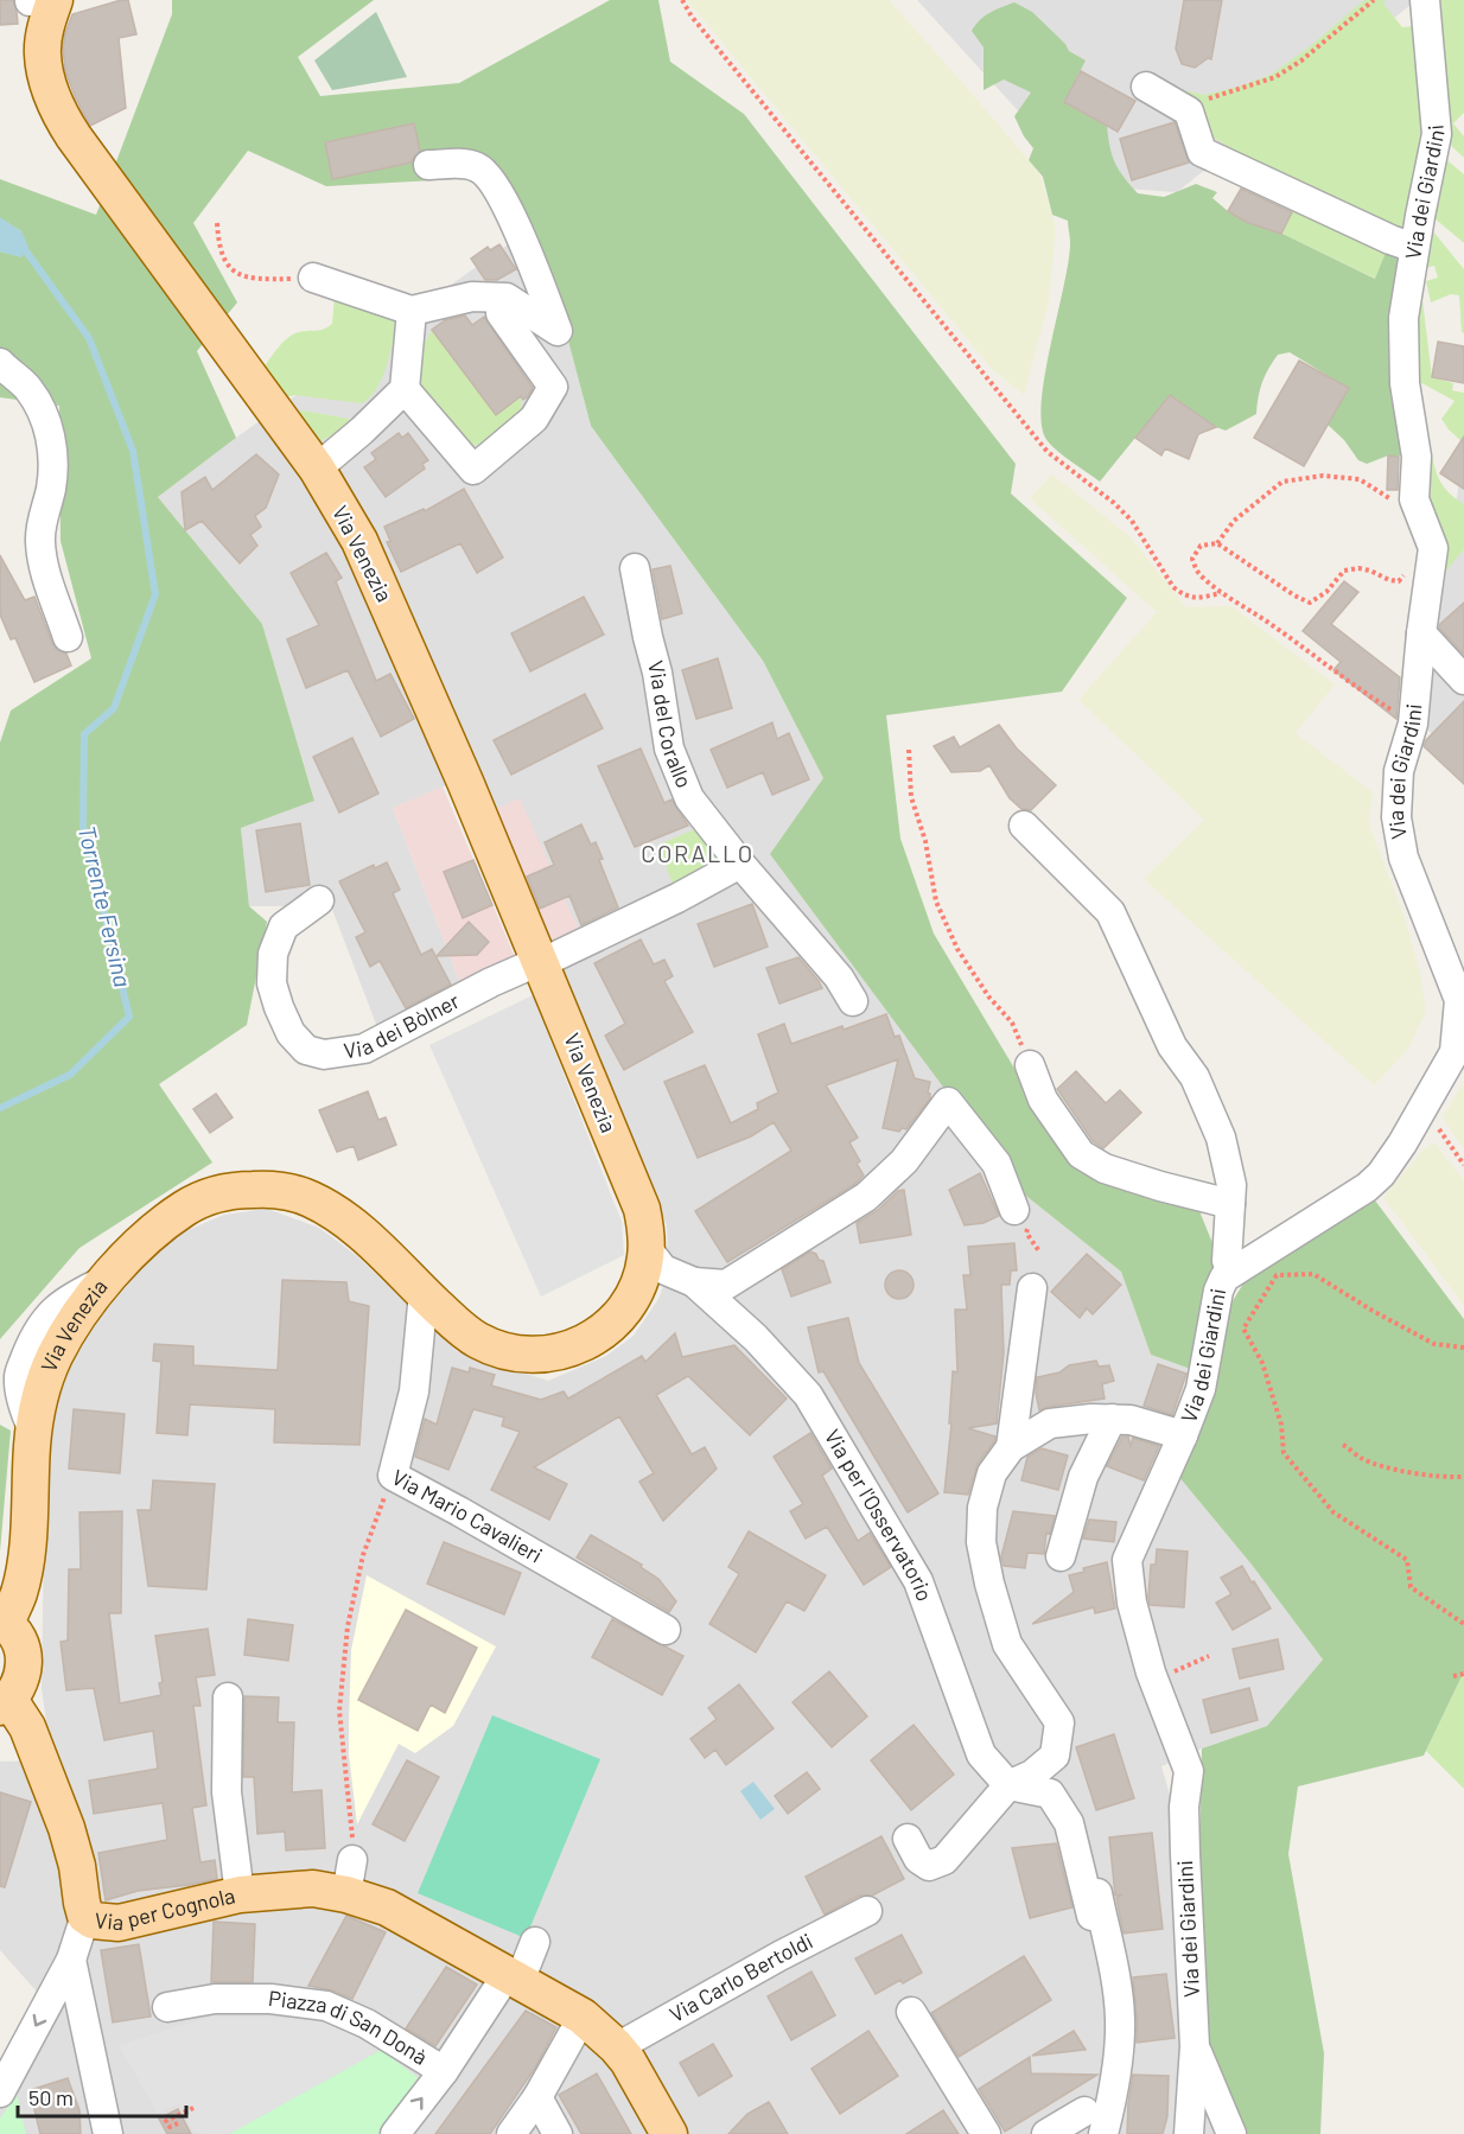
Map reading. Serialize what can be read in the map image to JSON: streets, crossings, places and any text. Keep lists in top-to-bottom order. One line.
{"streets":{"main road":["Via Venezia","Via per Cognola"],"street":["Via dei Giardini","Via del Corallo","Via dei Bòlner","Via Mario Cavalieri","Via per l'Osservatorio","Via Carlo Bertoldi","Piazza di San Donà"]},"crossings":[["Via Venezia","Via dei Bòlner"],["Via Venezia","Via Mario Cavalieri"],["Via Venezia","Via per l'Osservatorio"],["Via Venezia","Via per Cognola"],["Via per Cognola","Via Carlo Bertoldi"]],"districts":["CORALLO"],"water":["Torrente Fersina"],"scale_bar":"50 m"}
